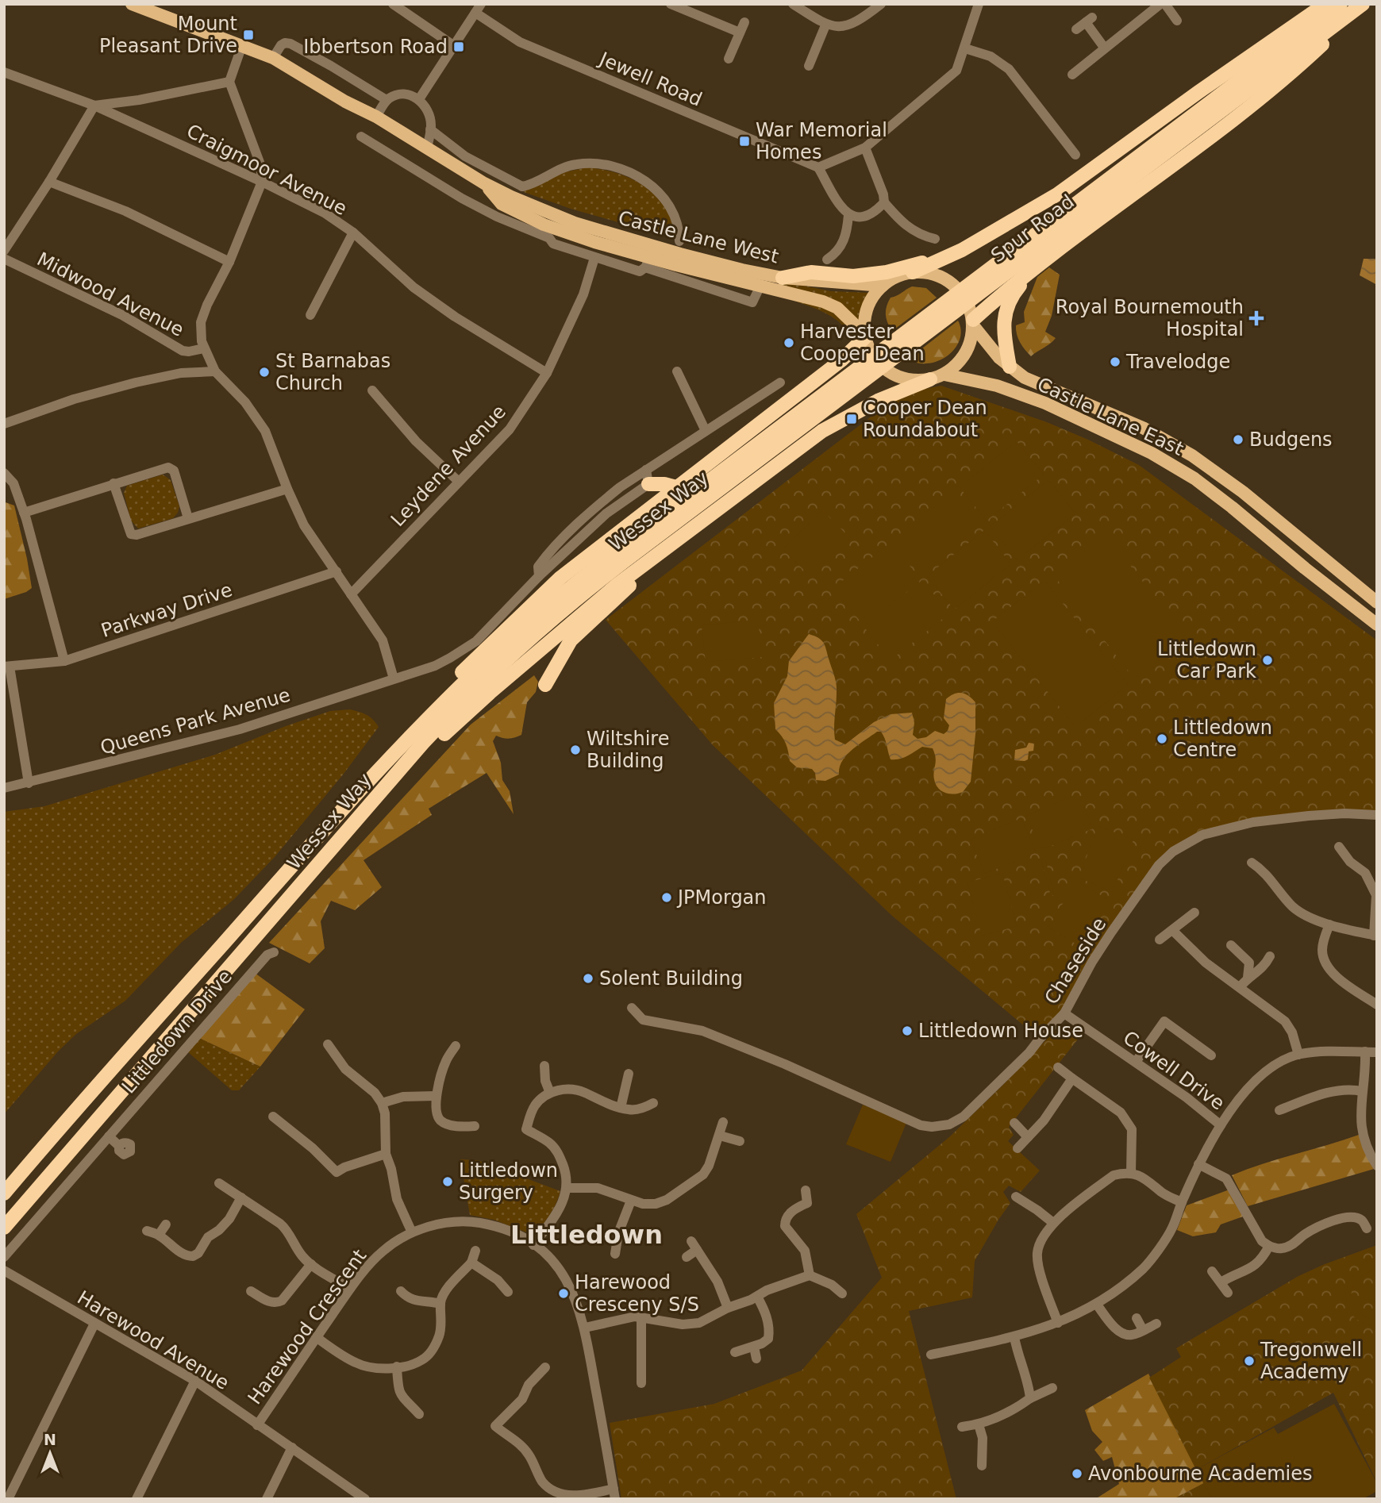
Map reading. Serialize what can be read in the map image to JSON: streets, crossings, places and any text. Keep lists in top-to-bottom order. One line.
{"streets":{"highway":["Spur Road","Wessex Way"],"main road":["Castle Lane West","Castle Lane East"],"street":["Jewell Road","Craigmoor Avenue","Midwood Avenue","Leydene Avenue","Parkway Drive","Queens Park Avenue","Chaseside","Littledown Drive","Cowell Drive","Harewood Crescent","Harewood Avenue"]},"crossings":[["Craigmoor Avenue","Leydene Avenue"],["Spur Road","Wessex Way"],["Castle Lane West","Castle Lane East"],["Castle Lane West","Leydene Avenue"],["Chaseside","Cowell Drive"],["Harewood Crescent","Harewood Avenue"]],"districts":["Littledown"],"places":{"transit":["Mount Pleasant Drive","Ibbertson Road","War Memorial Homes","Cooper Dean Roundabout"],"health":["Royal Bournemouth Hospital"],"other":["Harvester Cooper Dean","Travelodge","St Barnabas Church","Budgens","Littledown Car Park","Littledown Centre","Wiltshire Building","JPMorgan","Solent Building","Littledown House","Littledown Surgery","Harewood Cresceny S/S","Tregonwell Academy","Avonbourne Academies"]},"north":"top"}
